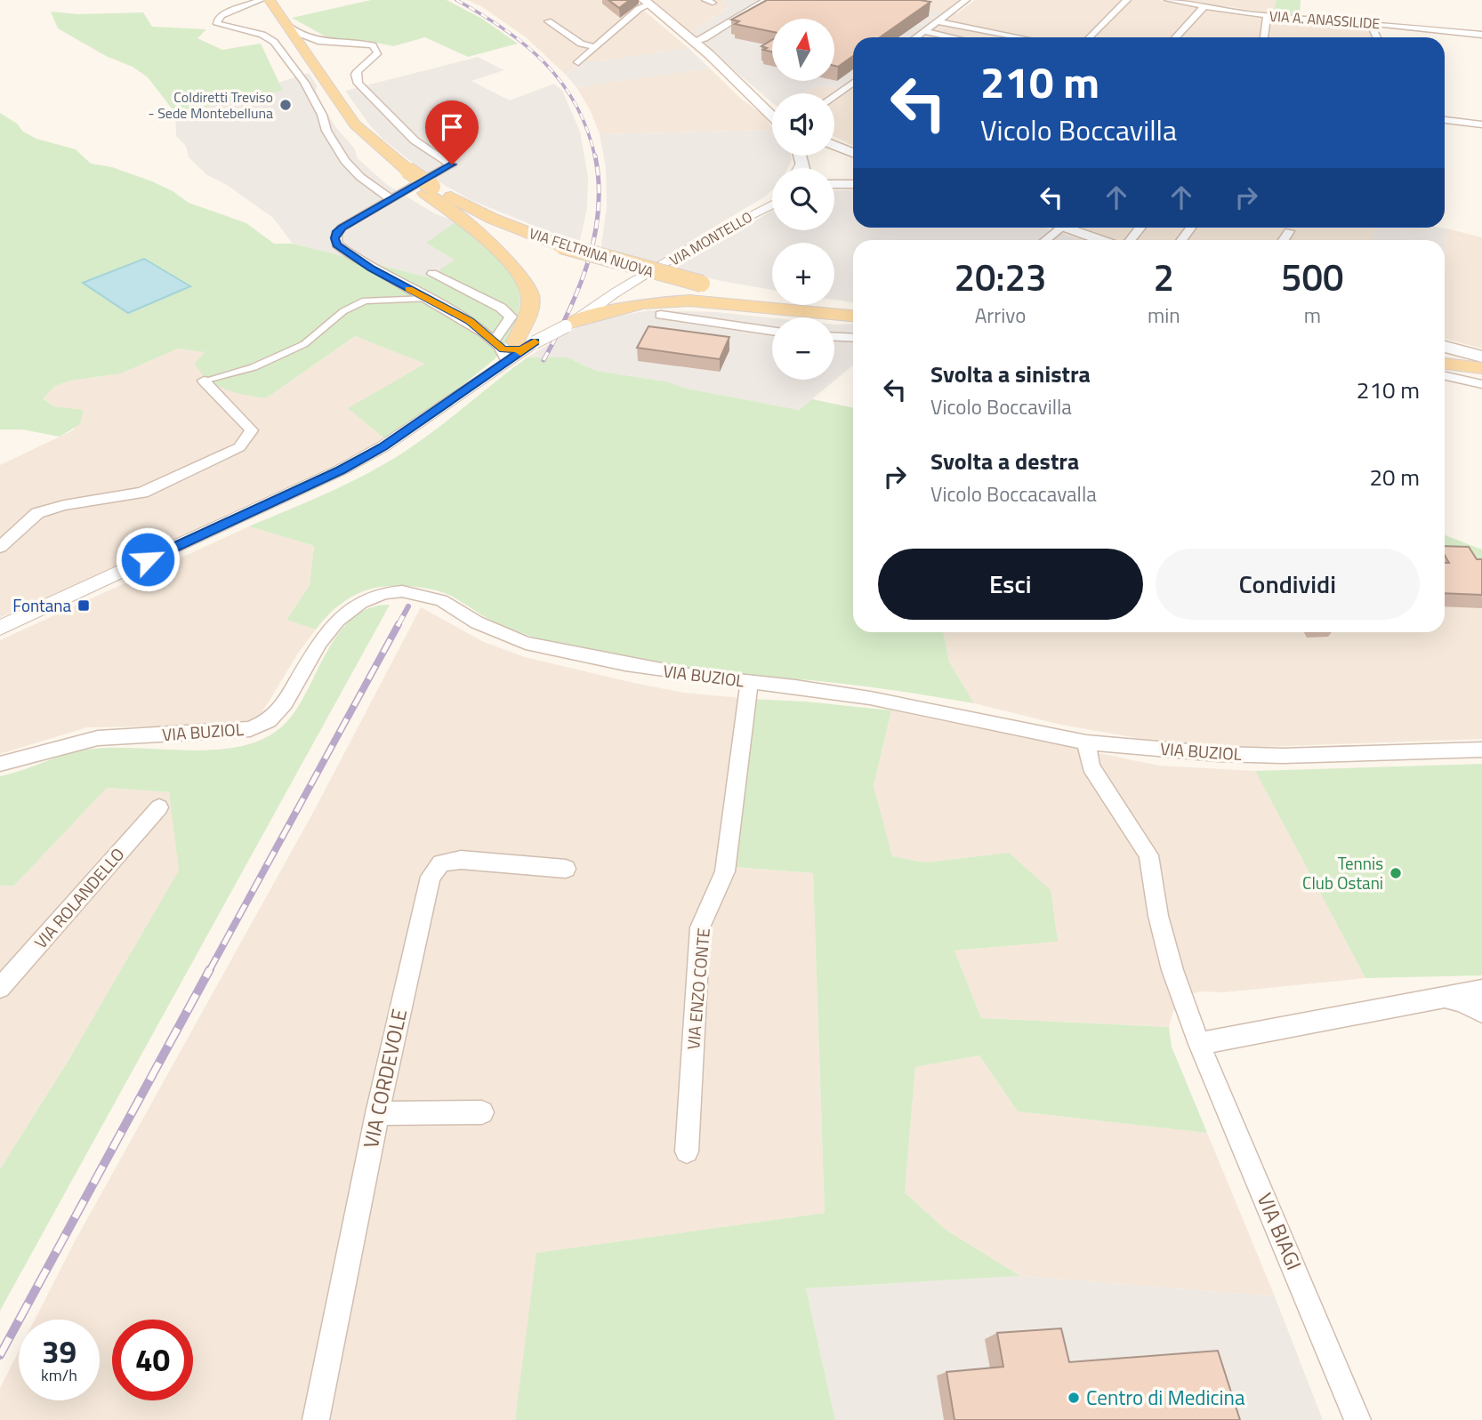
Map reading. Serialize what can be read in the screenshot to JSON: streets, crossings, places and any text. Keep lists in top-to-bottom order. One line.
{"streets":{"main road":["VIA FELTRINA NUOVA"],"street":["VIA A. ANASSILIDE","VIA MONTELLO","VIA BUZIOL","VIA ROLANDELLO","VIA ENZO CONTE","VIA CORDEVOLE","VIA BIAGI"]},"crossings":[["VIA BUZIOL","VIA ENZO CONTE"],["VIA BUZIOL","VIA BIAGI"]],"places":{"other":["Coldiretti Treviso - Sede Montebelluna","Tennis Club Ostani","Centro di Medicina"],"transit":["Fontana"]},"north":"top","page":{"map_buttons":["+","−"],"turn":["210 m","Vicolo Boccavilla"],"eta":["20:23","Arrivo","2","min","500","m"],"list":[{"name":"Svolta a sinistra","note":"Vicolo Boccavilla","value":"210 m"},{"name":"Svolta a destra","note":"Vicolo Boccacavalla","value":"20 m"}],"buttons":["Esci","Condividi"],"speed":"39 km/h","limit":"40"}}
